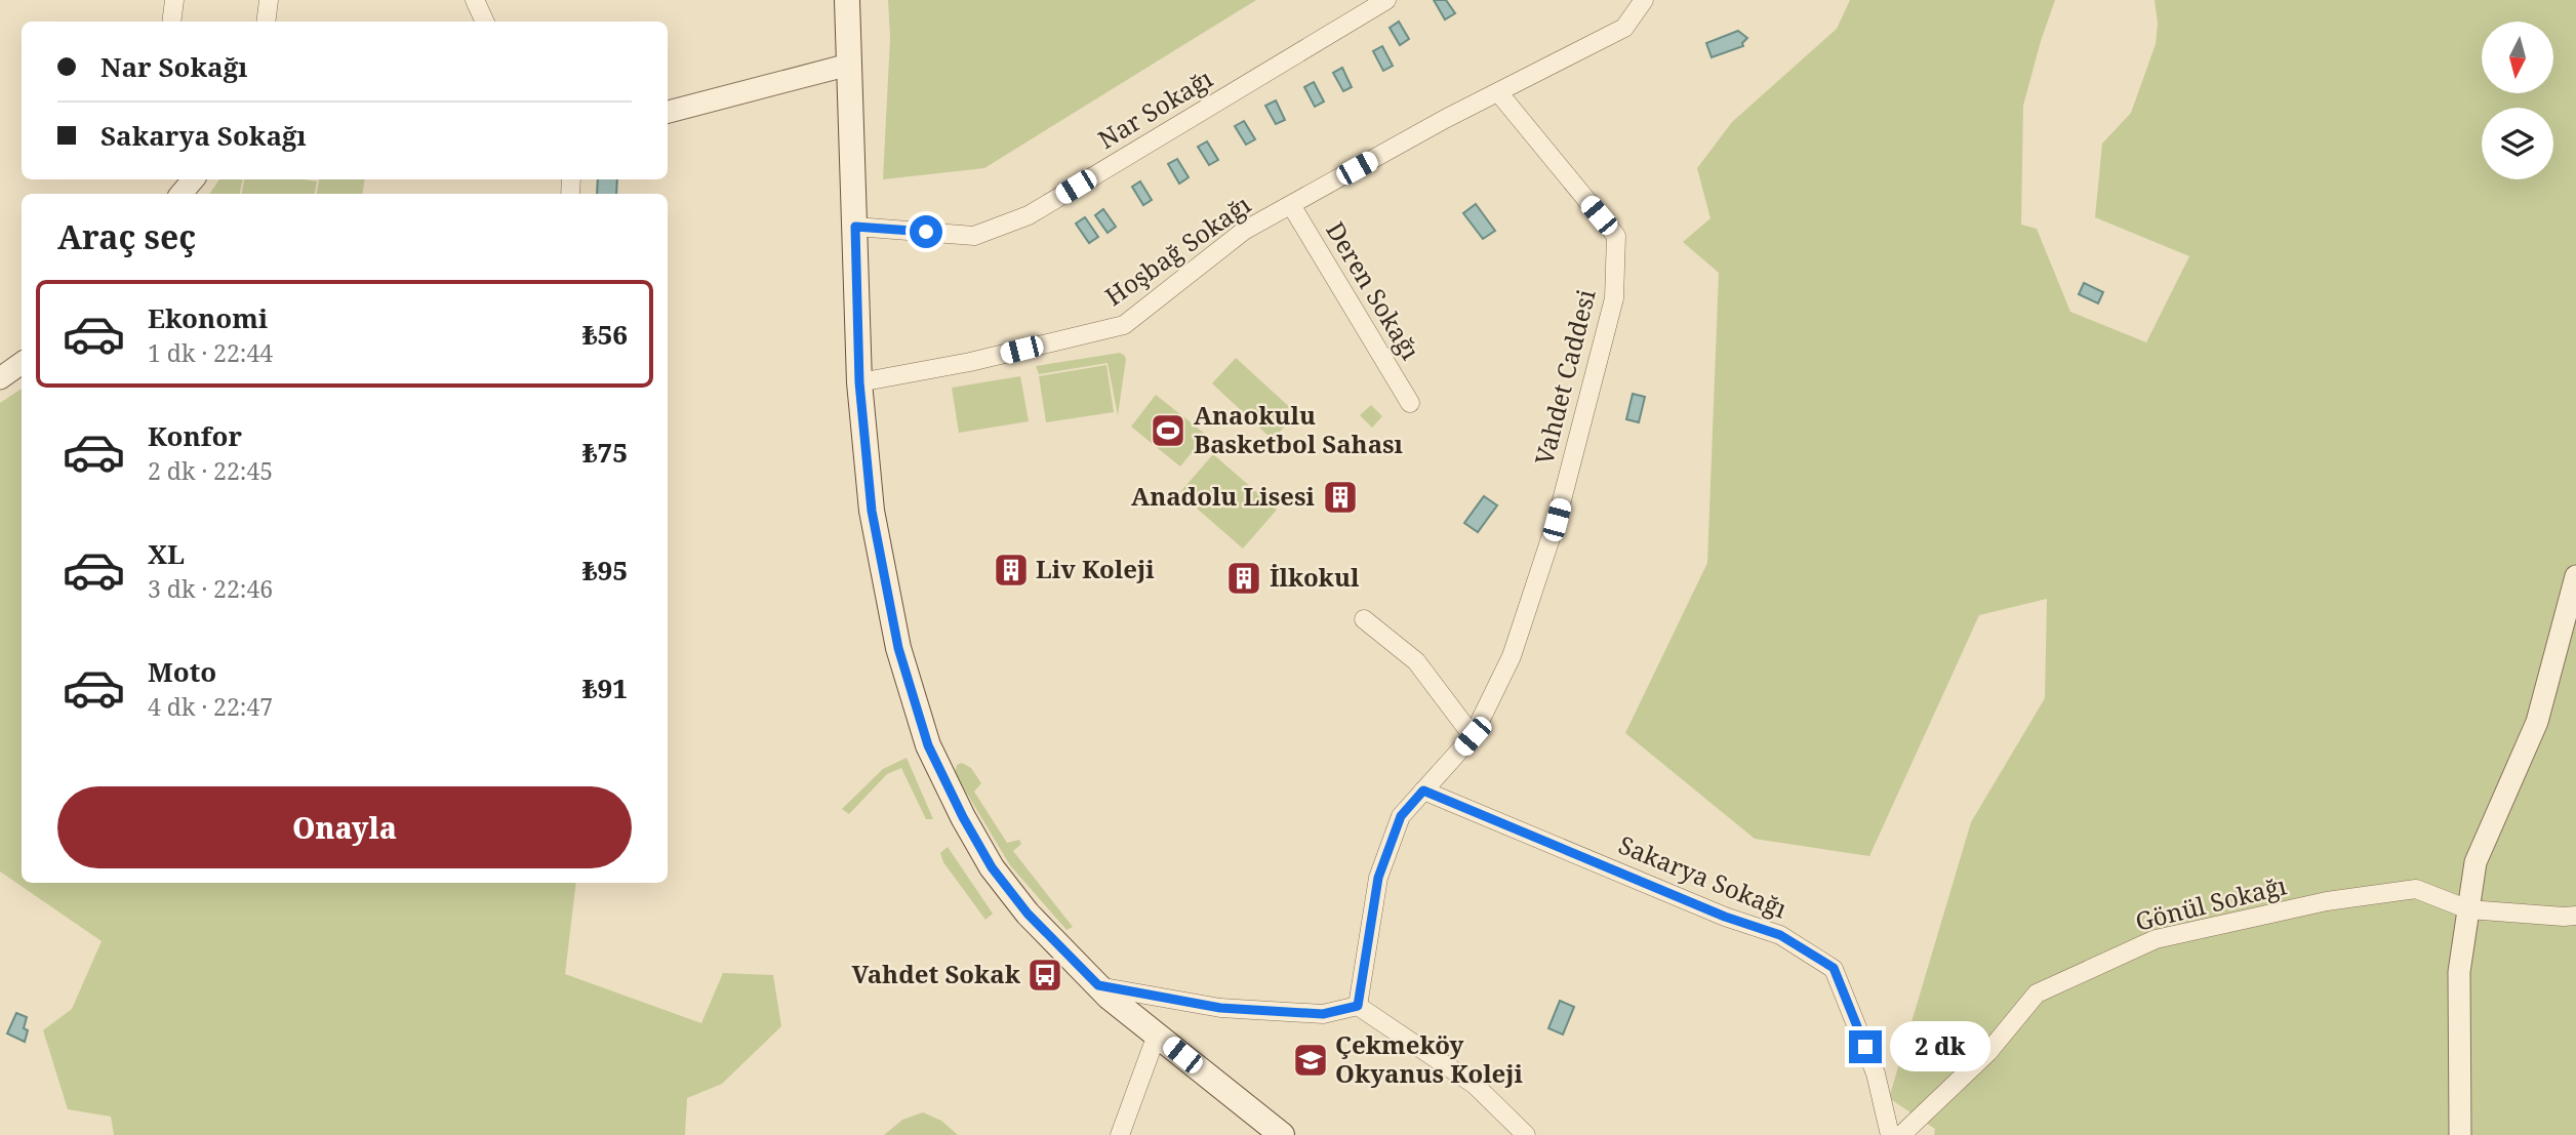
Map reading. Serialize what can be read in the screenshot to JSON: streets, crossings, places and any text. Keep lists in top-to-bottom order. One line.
{"streets":{"street":["Nar Sokağı","Hoşbağ Sokağı","Deren Sokağı","Vahdet Caddesi","Sakarya Sokağı","Gönül Sokağı"]},"crossings":[["Hoşbağ Sokağı","Deren Sokağı"],["Hoşbağ Sokağı","Vahdet Caddesi"],["Vahdet Caddesi","Sakarya Sokağı"]],"places":{"sports":["Anaokulu Basketbol Sahası"],"building":["Anadolu Lisesi","Liv Koleji","İlkokul"],"bus stop":["Vahdet Sokak"],"school or university":["Çekmeköy Okyanus Koleji"]},"north":"bottom","page":{"banner":["Nar Sokağı","Sakarya Sokağı"],"heading":"Araç seç","list":[{"name":"Ekonomi","note":"1 dk · 22:44","value":"₺56"},{"name":"Konfor","note":"2 dk · 22:45","value":"₺75"},{"name":"XL","note":"3 dk · 22:46","value":"₺95"},{"name":"Moto","note":"4 dk · 22:47","value":"₺91"}],"buttons":"Onayla","bubble":"2 dk"}}
